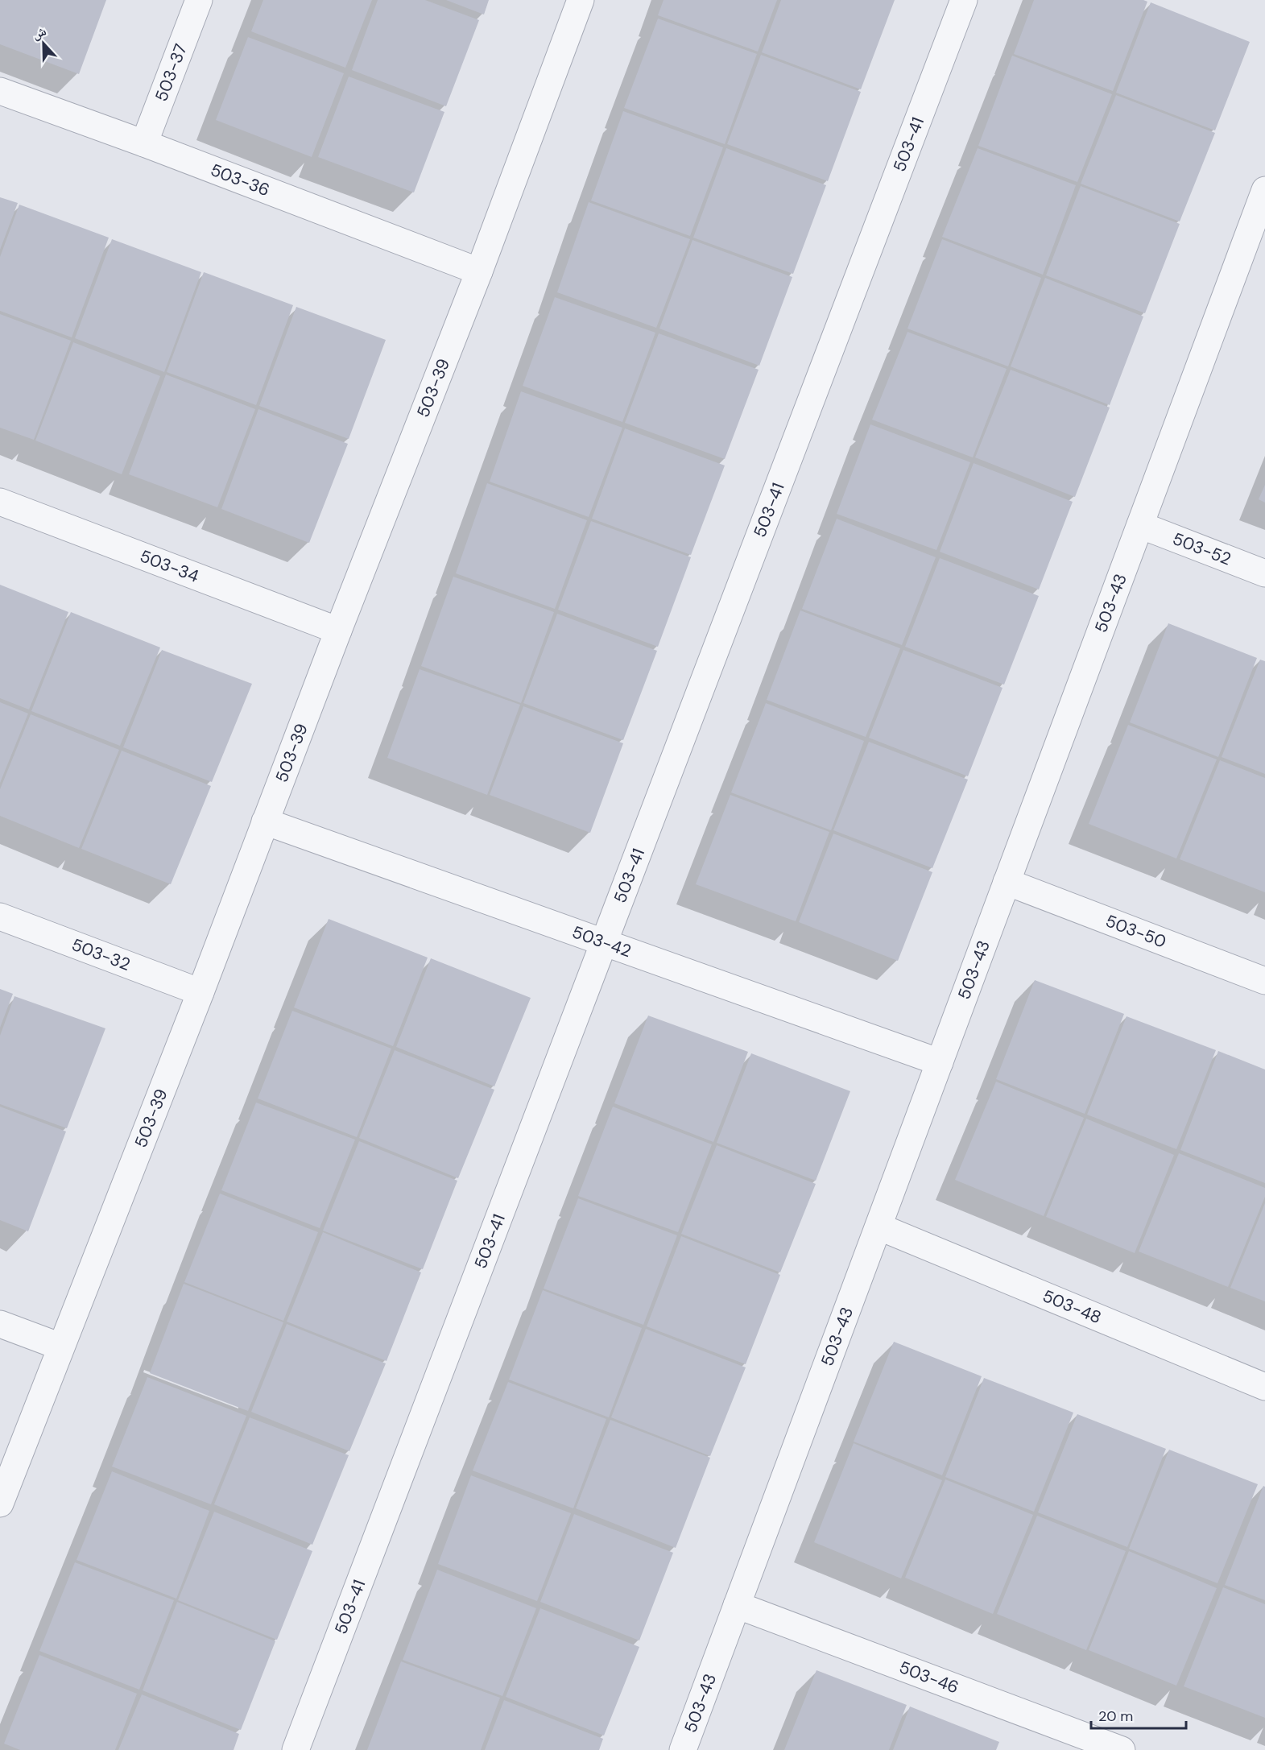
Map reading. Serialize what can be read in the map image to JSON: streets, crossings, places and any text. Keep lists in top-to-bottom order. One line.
{"streets":{"street":["503-37","503-41","503-36","503-39","503-52","503-34","503-43","503-50","503-42","503-32","503-48","503-46"]},"crossings":[["503-37","503-36"],["503-41","503-42"],["503-36","503-39"],["503-39","503-34"],["503-39","503-42"],["503-39","503-32"],["503-52","503-43"],["503-43","503-50"],["503-43","503-42"],["503-43","503-48"],["503-43","503-46"]],"scale_bar":"20 m","north":"top"}
